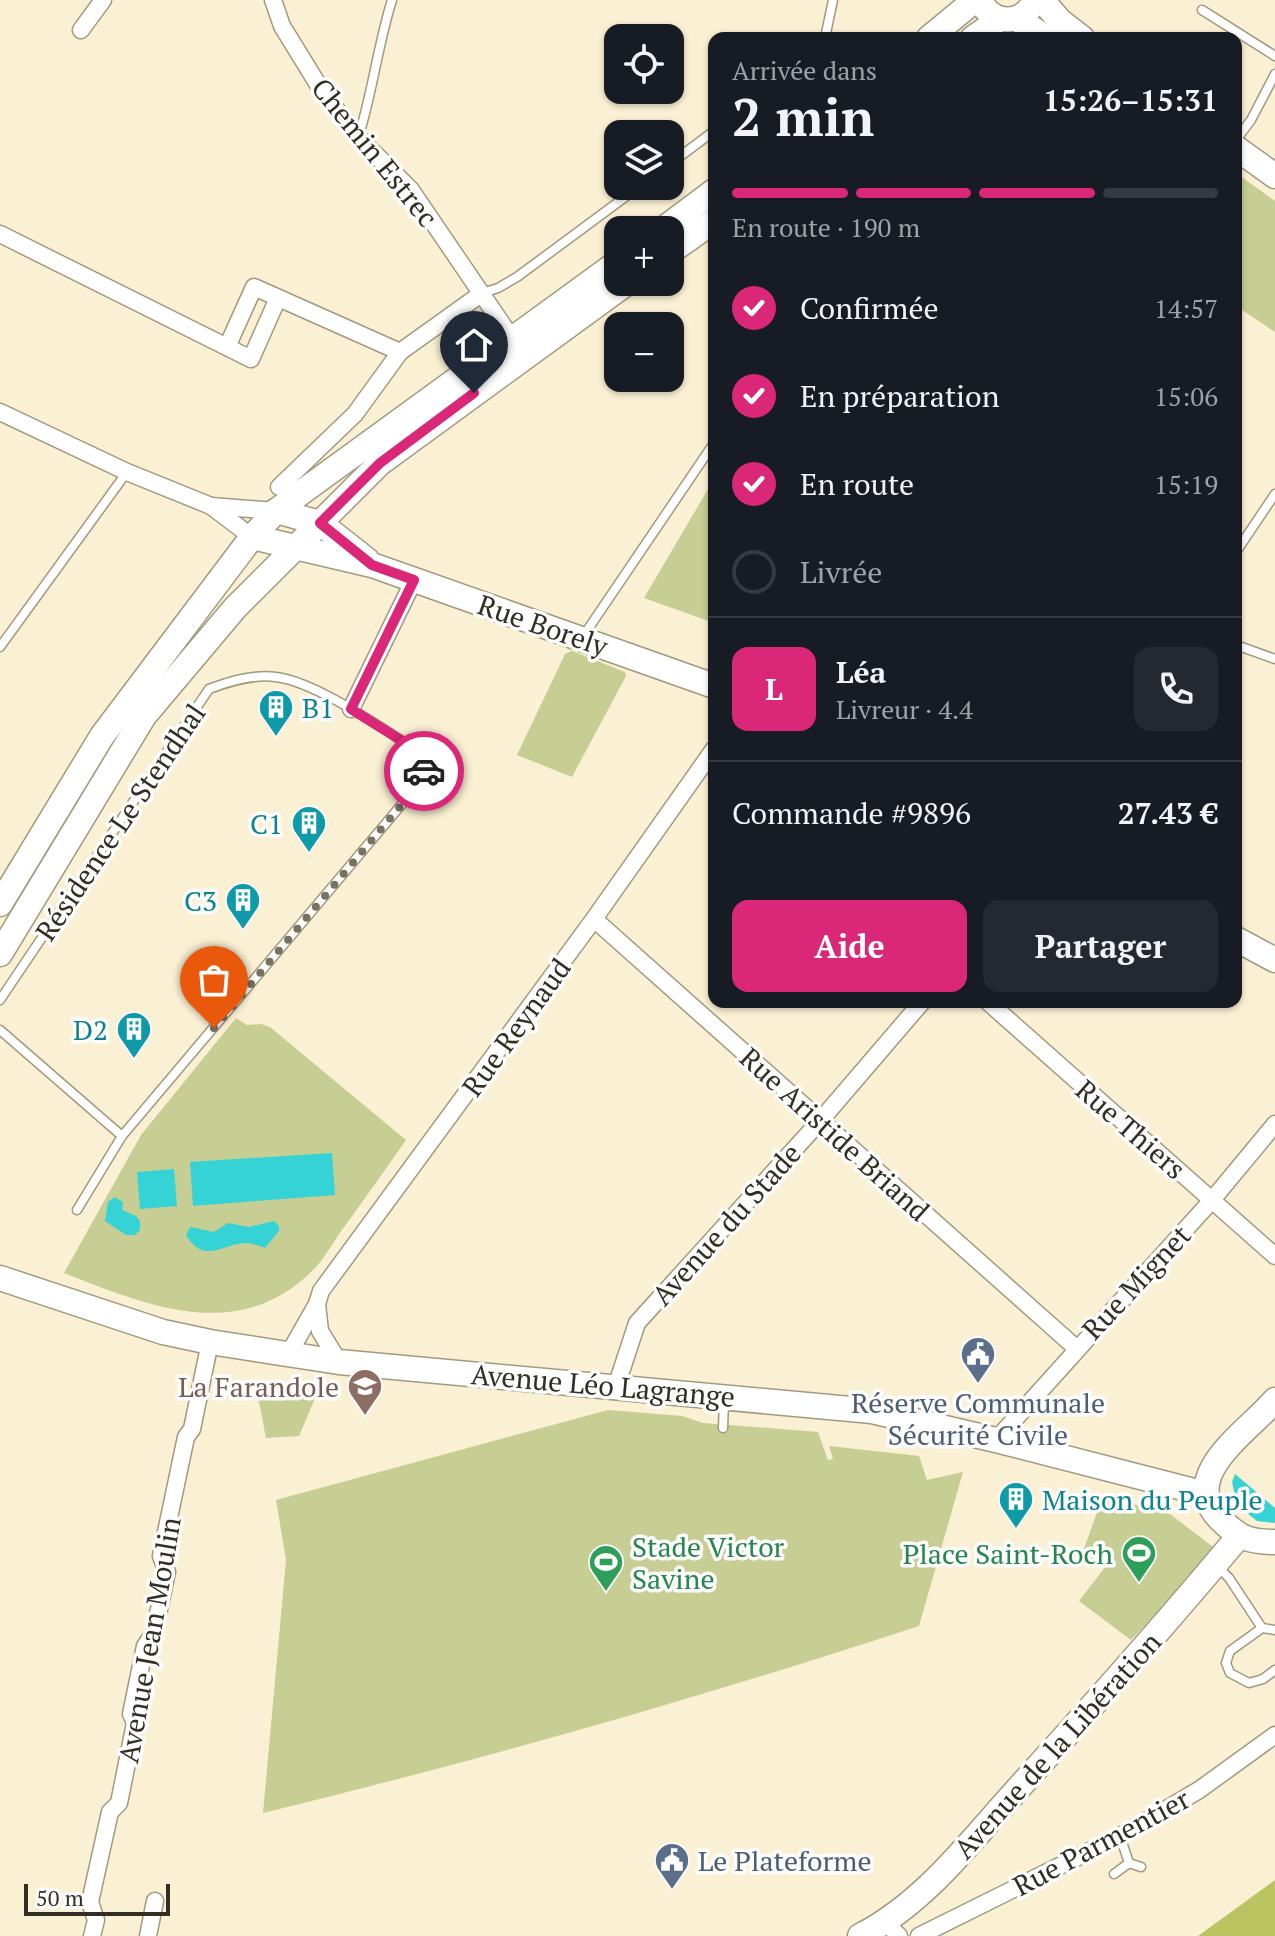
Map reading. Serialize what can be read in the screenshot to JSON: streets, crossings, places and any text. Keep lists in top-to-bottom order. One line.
{"streets":{"main road":["Rue Borely","Avenue Léo Lagrange","Avenue de la Libération"],"street":["Chemin Estrec","Rue Reynaud","Rue Thiers","Rue Aristide Briand","Avenue du Stade","Rue Mignet","Avenue Jean Moulin","Rue Parmentier"],"lane":["Résidence Le Stendhal"]},"crossings":[["Rue Reynaud","Rue Aristide Briand"],["Rue Reynaud","Avenue Léo Lagrange"],["Rue Thiers","Rue Mignet"],["Rue Aristide Briand","Avenue du Stade"],["Rue Aristide Briand","Rue Mignet"],["Avenue du Stade","Avenue Léo Lagrange"],["Rue Mignet","Avenue Léo Lagrange"],["Avenue Léo Lagrange","Avenue Jean Moulin"]],"places":{"building":["B1","C1","C3","D2","Maison du Peuple"],"public building":["Réserve Communale Sécurité Civile","Le Plateforme"],"school or university":["La Farandole"],"sports":["Place Saint-Roch","Stade Victor Savine"]},"scale_bar":"50 m","page":{"map_buttons":["+","−"],"heading":["2 min","Arrivée dans","15:26–15:31"],"panel":["Léa","Livreur · 4.4","Commande #9896","27.43 €"],"bar":"En route · 190 m","list":[["Confirmée","14:57"],["En préparation","15:06"],["En route","15:19"],"Livrée"],"round":"L","buttons":["Aide","Partager"],"scale":"50 m"}}
